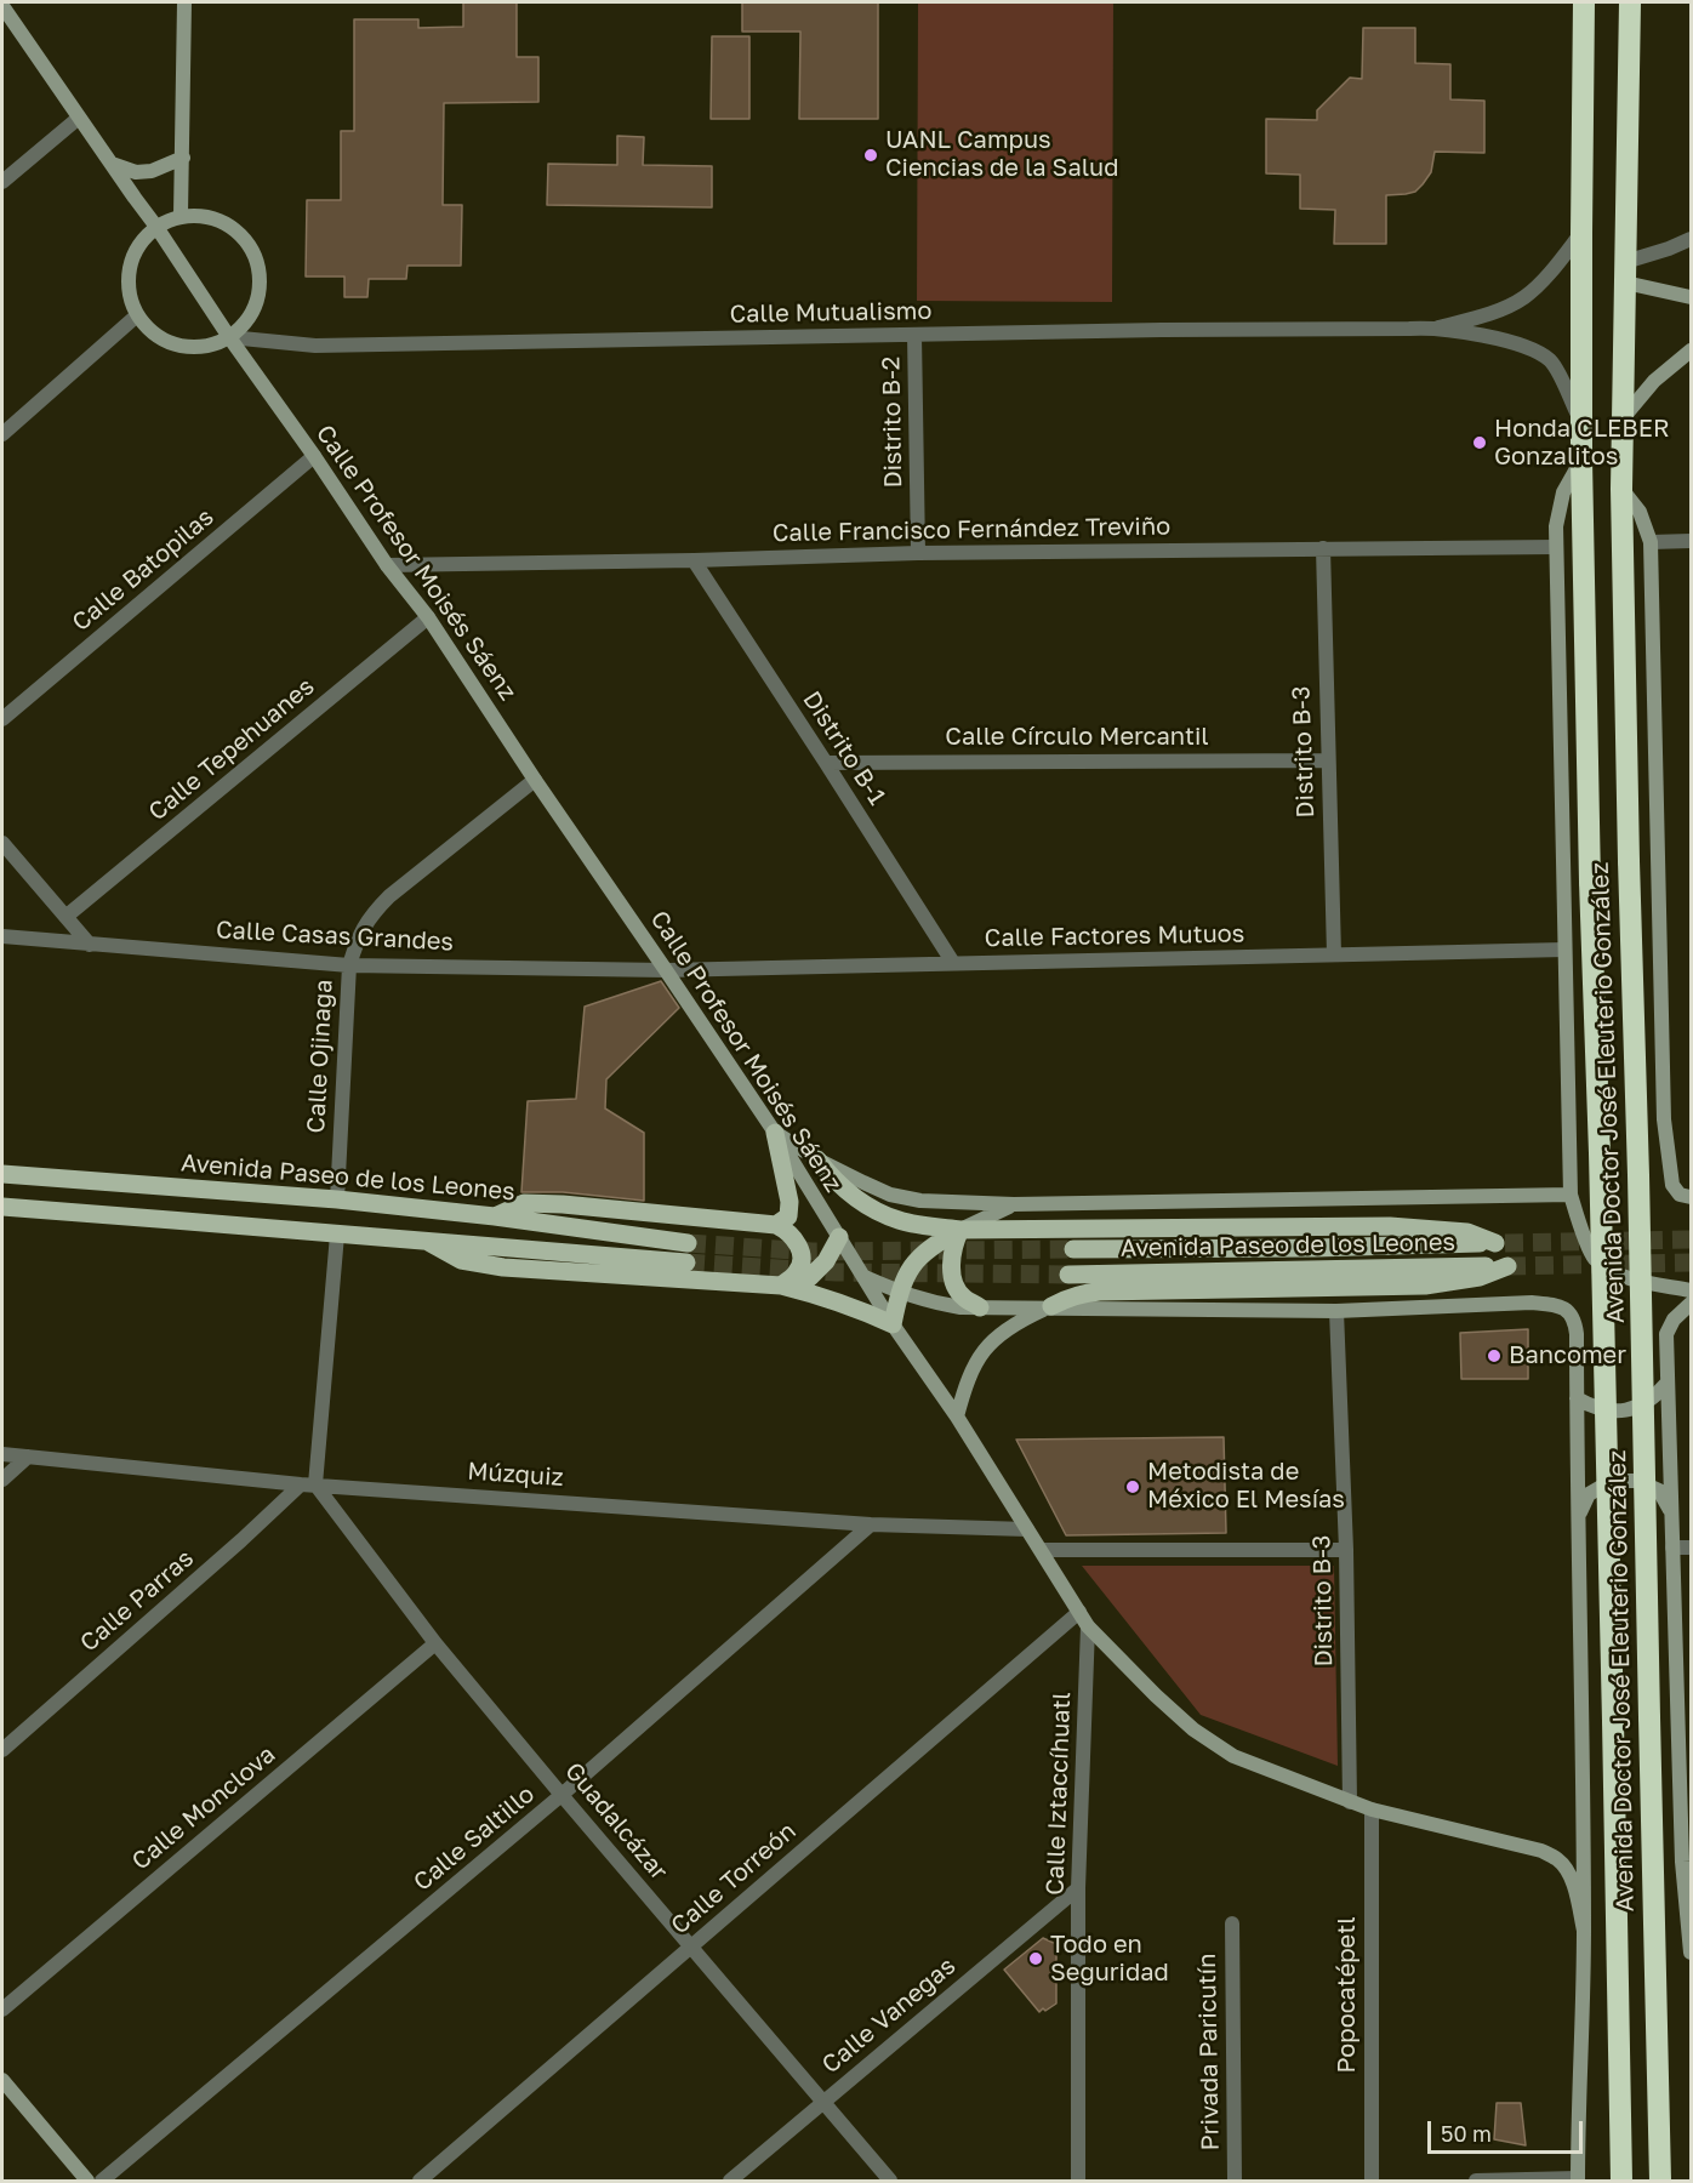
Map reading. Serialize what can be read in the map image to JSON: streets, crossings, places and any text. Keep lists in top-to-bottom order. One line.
{"streets":{"highway":["Avenida Doctor José Eleuterio González"],"main road":["Avenida Paseo de los Leones"],"street":["Calle Mutualismo","Distrito B-2","Calle Francisco Fernández Treviño","Calle Profesor Moisés Sáenz","Calle Batopilas","Calle Círculo Mercantil","Distrito B-1","Calle Tepehuanes","Distrito B-3","Calle Casas Grandes","Calle Factores Mutuos","Calle Ojinaga","Múzquiz","Calle Parras","Calle Iztaccíhuatl","Calle Monclova","Guadalcázar","Calle Saltillo","Calle Torreón","Popocatépetl","Calle Vanegas","Privada Paricutín"]},"crossings":[["Calle Mutualismo","Distrito B-2"],["Calle Mutualismo","Calle Profesor Moisés Sáenz"],["Calle Mutualismo","Avenida Doctor José Eleuterio González"],["Distrito B-2","Calle Francisco Fernández Treviño"],["Calle Francisco Fernández Treviño","Calle Profesor Moisés Sáenz"],["Calle Francisco Fernández Treviño","Distrito B-1"],["Calle Francisco Fernández Treviño","Distrito B-3"],["Calle Profesor Moisés Sáenz","Calle Batopilas"],["Calle Profesor Moisés Sáenz","Calle Tepehuanes"],["Calle Profesor Moisés Sáenz","Distrito B-3"],["Calle Profesor Moisés Sáenz","Calle Casas Grandes"],["Calle Profesor Moisés Sáenz","Calle Factores Mutuos"],["Calle Profesor Moisés Sáenz","Calle Ojinaga"],["Calle Profesor Moisés Sáenz","Múzquiz"],["Calle Profesor Moisés Sáenz","Calle Iztaccíhuatl"],["Calle Profesor Moisés Sáenz","Calle Torreón"],["Calle Profesor Moisés Sáenz","Popocatépetl"],["Calle Círculo Mercantil","Distrito B-1"],["Calle Círculo Mercantil","Distrito B-3"],["Distrito B-1","Calle Factores Mutuos"],["Distrito B-3","Calle Factores Mutuos"],["Calle Casas Grandes","Calle Factores Mutuos"],["Calle Casas Grandes","Calle Ojinaga"],["Calle Ojinaga","Avenida Paseo de los Leones"],["Múzquiz","Calle Parras"],["Múzquiz","Guadalcázar"],["Múzquiz","Calle Saltillo"],["Calle Parras","Guadalcázar"],["Calle Iztaccíhuatl","Calle Torreón"],["Calle Iztaccíhuatl","Calle Vanegas"],["Calle Monclova","Guadalcázar"],["Guadalcázar","Calle Saltillo"],["Guadalcázar","Calle Torreón"],["Guadalcázar","Calle Vanegas"]],"places":["UANL Campus Ciencias de la Salud","Honda CLEBER Gonzalitos","Bancomer","Metodista de México El Mesías","Todo en Seguridad"],"scale_bar":"50 m"}
